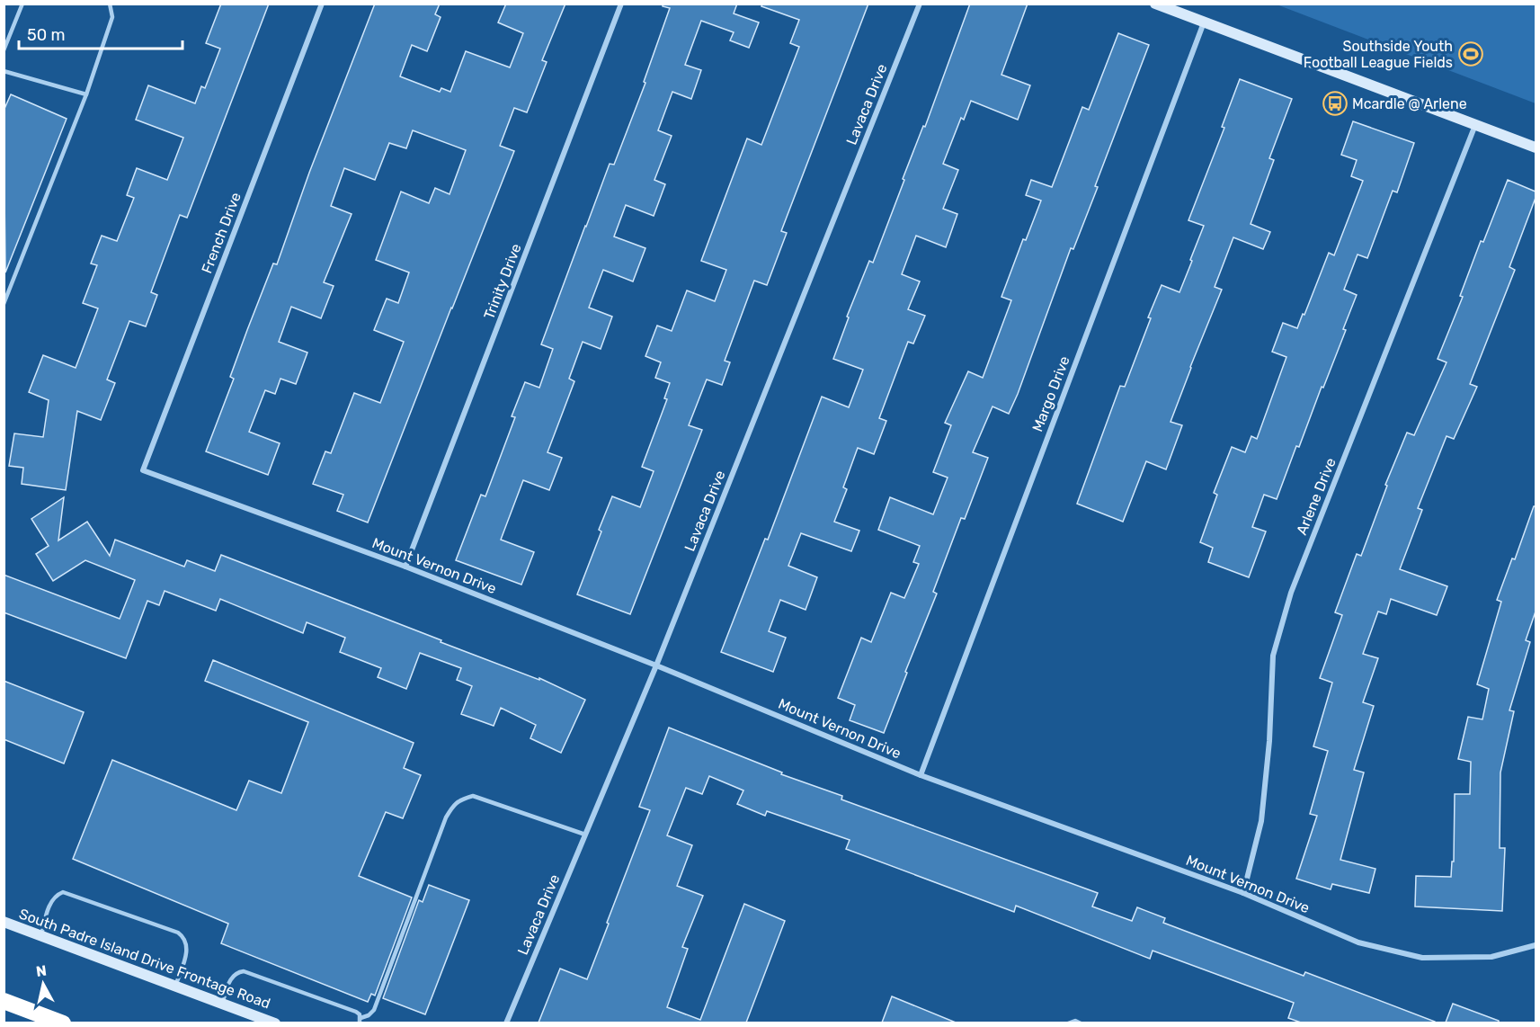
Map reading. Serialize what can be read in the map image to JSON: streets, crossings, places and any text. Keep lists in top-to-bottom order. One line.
{"streets":{"main road":["South Padre Island Drive Frontage Road"],"street":["Lavaca Drive","French Drive","Trinity Drive","Margo Drive","Arlene Drive","Mount Vernon Drive"]},"crossings":[["Lavaca Drive","Mount Vernon Drive"],["French Drive","Mount Vernon Drive"],["Trinity Drive","Mount Vernon Drive"],["Margo Drive","Mount Vernon Drive"],["Arlene Drive","Mount Vernon Drive"]],"places":{"sports":["Southside Youth Football League Fields"],"bus stop":["Mcardle @ Arlene"]},"scale_bar":"50 m","north":"top"}
